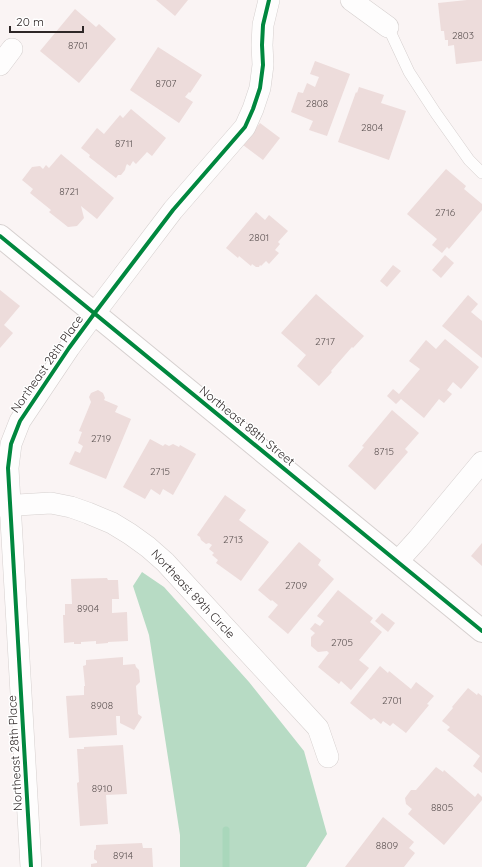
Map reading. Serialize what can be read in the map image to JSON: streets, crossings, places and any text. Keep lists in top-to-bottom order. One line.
{"streets":{"street":["Northeast 28th Place","Northeast 88th Street","Northeast 89th Circle"]},"crossings":[["Northeast 28th Place","Northeast 88th Street"],["Northeast 28th Place","Northeast 89th Circle"]],"house_numbers":["2803","8701","8707","2808","2804","8711","8721","2716","2801","2717","2719","8715","2715","2713","2709","8904","2705","2701","8908","8910","8805","8809","8914"],"scale_bar":"20 m"}
